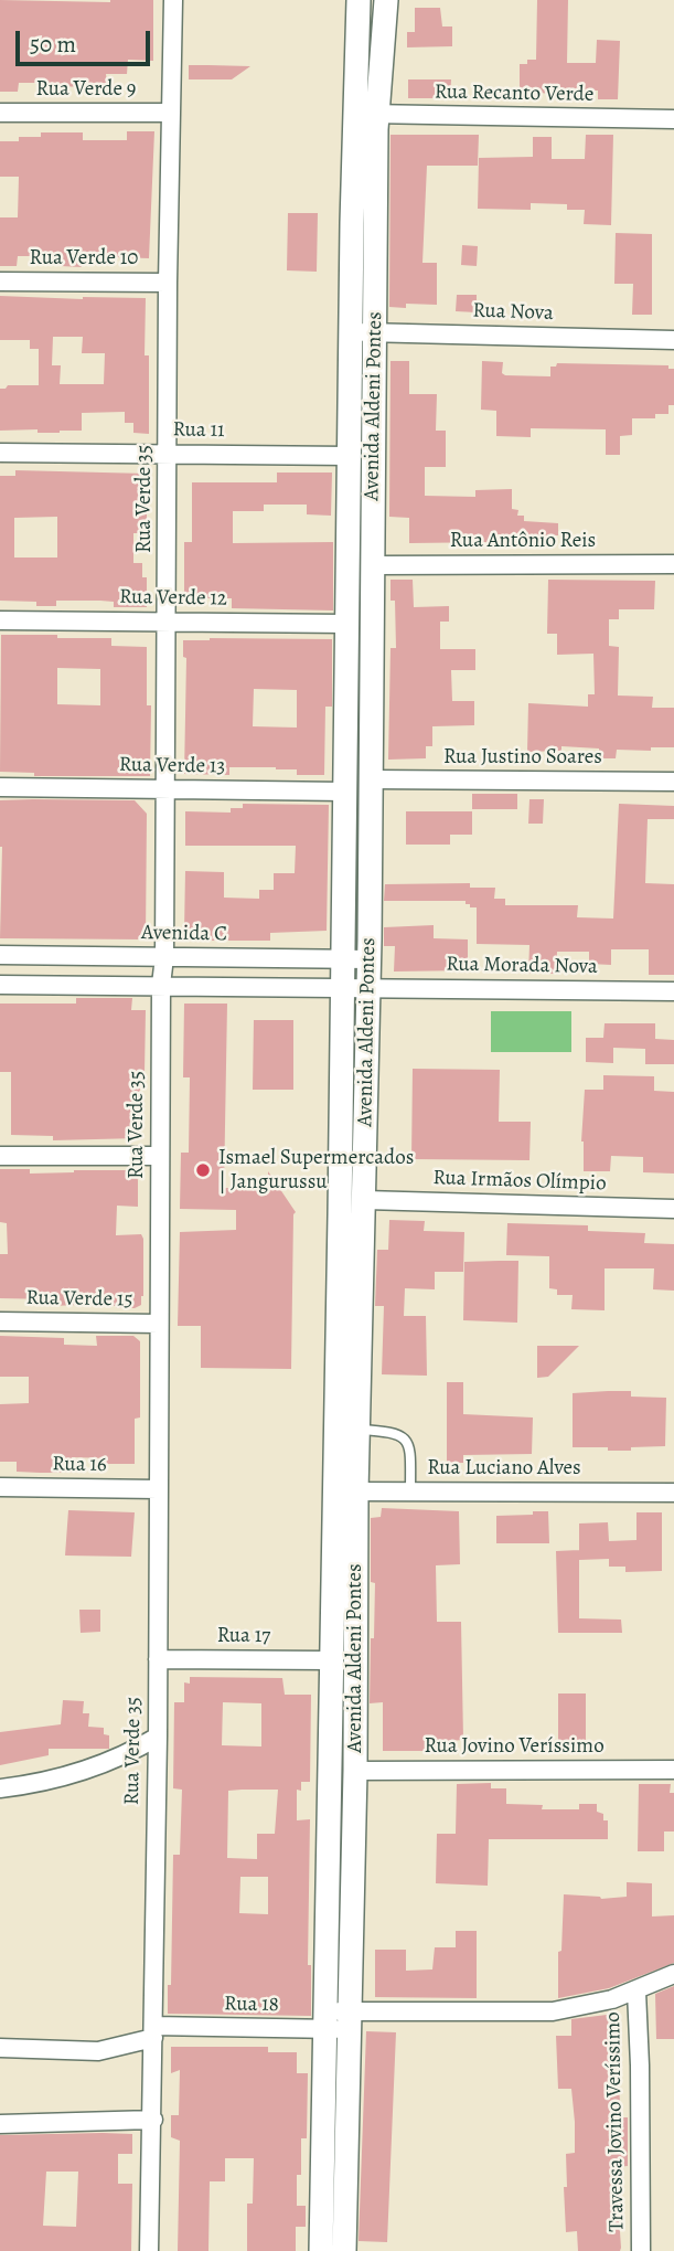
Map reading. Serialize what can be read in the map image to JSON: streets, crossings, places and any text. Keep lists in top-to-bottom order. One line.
{"streets":{"main road":["Avenida Aldeni Pontes"],"street":["Rua Verde 9","Rua Recanto Verde","Rua Verde 10","Rua Nova","Rua 11","Rua Verde 35","Rua Antônio Reis","Rua Verde 12","Rua Justino Soares","Rua Verde 13","Avenida C","Rua Morada Nova","Rua Irmãos Olímpio","Rua Verde 15","Rua 16","Rua Luciano Alves","Rua 17","Rua Jovino Veríssimo","Rua 18","Travessa Jovino Veríssimo"]},"crossings":[["Rua Verde 9","Rua Verde 35"],["Rua Recanto Verde","Avenida Aldeni Pontes"],["Rua Verde 10","Rua Verde 35"],["Rua Nova","Avenida Aldeni Pontes"],["Avenida Aldeni Pontes","Rua 11"],["Avenida Aldeni Pontes","Rua Antônio Reis"],["Avenida Aldeni Pontes","Rua Verde 12"],["Avenida Aldeni Pontes","Rua Justino Soares"],["Avenida Aldeni Pontes","Rua Verde 13"],["Avenida Aldeni Pontes","Avenida C"],["Avenida Aldeni Pontes","Rua Morada Nova"],["Avenida Aldeni Pontes","Rua Irmãos Olímpio"],["Avenida Aldeni Pontes","Rua Luciano Alves"],["Avenida Aldeni Pontes","Rua 17"],["Avenida Aldeni Pontes","Rua Jovino Veríssimo"],["Avenida Aldeni Pontes","Rua 18"],["Rua 11","Rua Verde 35"],["Rua Verde 35","Rua Verde 12"],["Rua Verde 35","Rua Verde 13"],["Rua Verde 35","Avenida C"],["Rua Verde 35","Rua Verde 15"],["Rua Verde 35","Rua 16"],["Rua Verde 35","Rua 17"],["Rua Verde 35","Rua 18"],["Rua 18","Travessa Jovino Veríssimo"]],"places":["Ismael Supermercados | Jangurussu"],"scale_bar":"50 m"}
